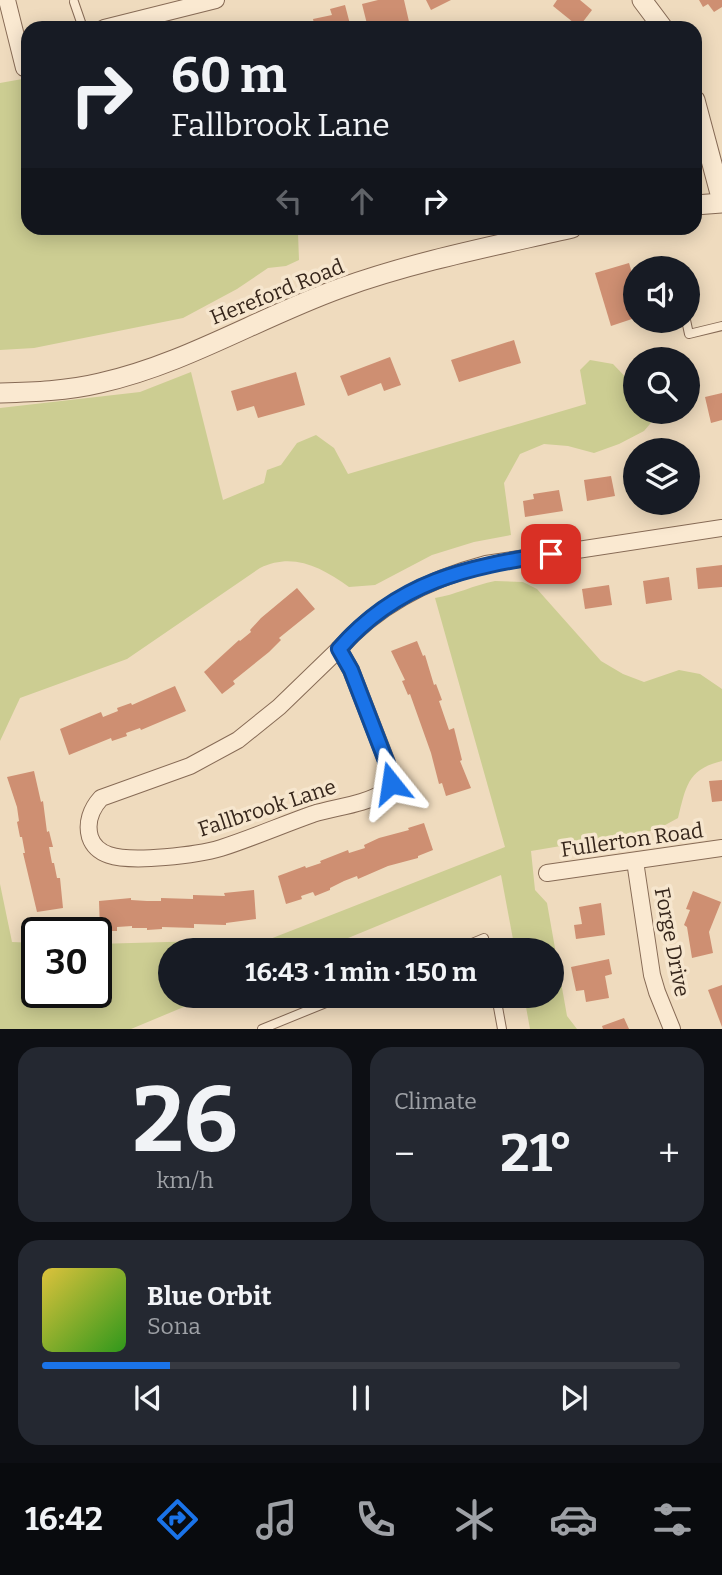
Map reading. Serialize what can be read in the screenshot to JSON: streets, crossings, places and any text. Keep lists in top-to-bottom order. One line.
{"streets":{"street":["Hereford Road","Fallbrook Lane","Fullerton Road","Forge Drive"]},"crossings":[["Fullerton Road","Forge Drive"]],"page":{"turn":["60 m","Fallbrook Lane"],"limit":"30","trip":"16:43 · 1 min · 150 m","tile":[["26","km/h"],"Climate"],"heat":["−","21°","+"],"song":["Blue Orbit","Sona"],"tabs":"16:42"}}
